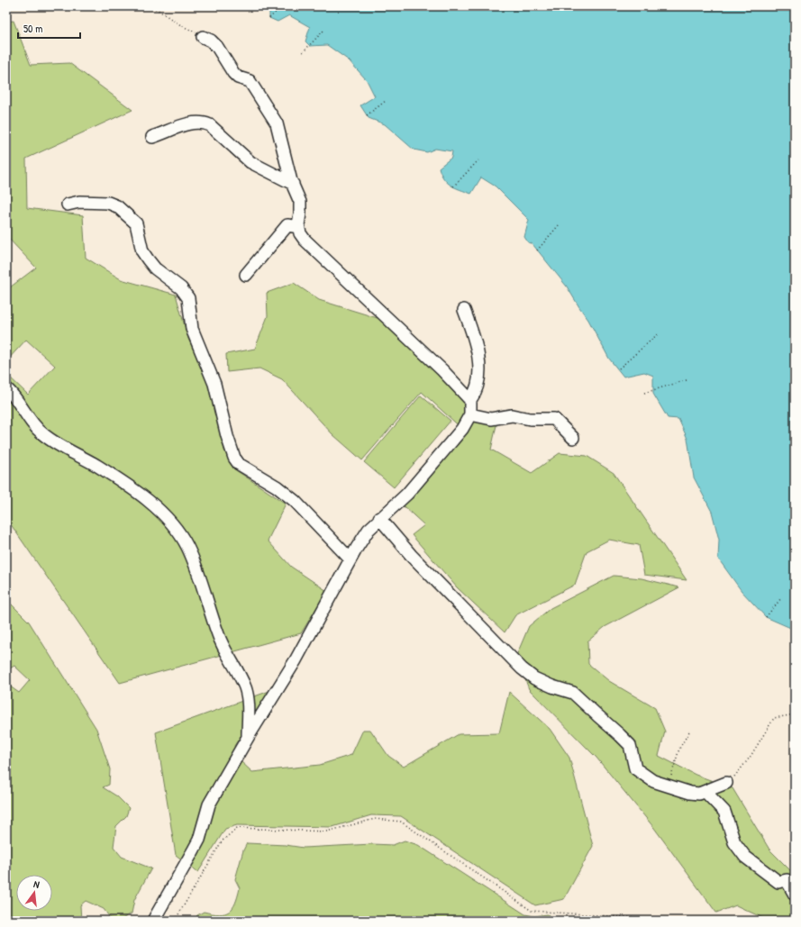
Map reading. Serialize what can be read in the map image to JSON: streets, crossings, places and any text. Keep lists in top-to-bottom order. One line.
{"scale_bar":"50 m","north":"top"}
